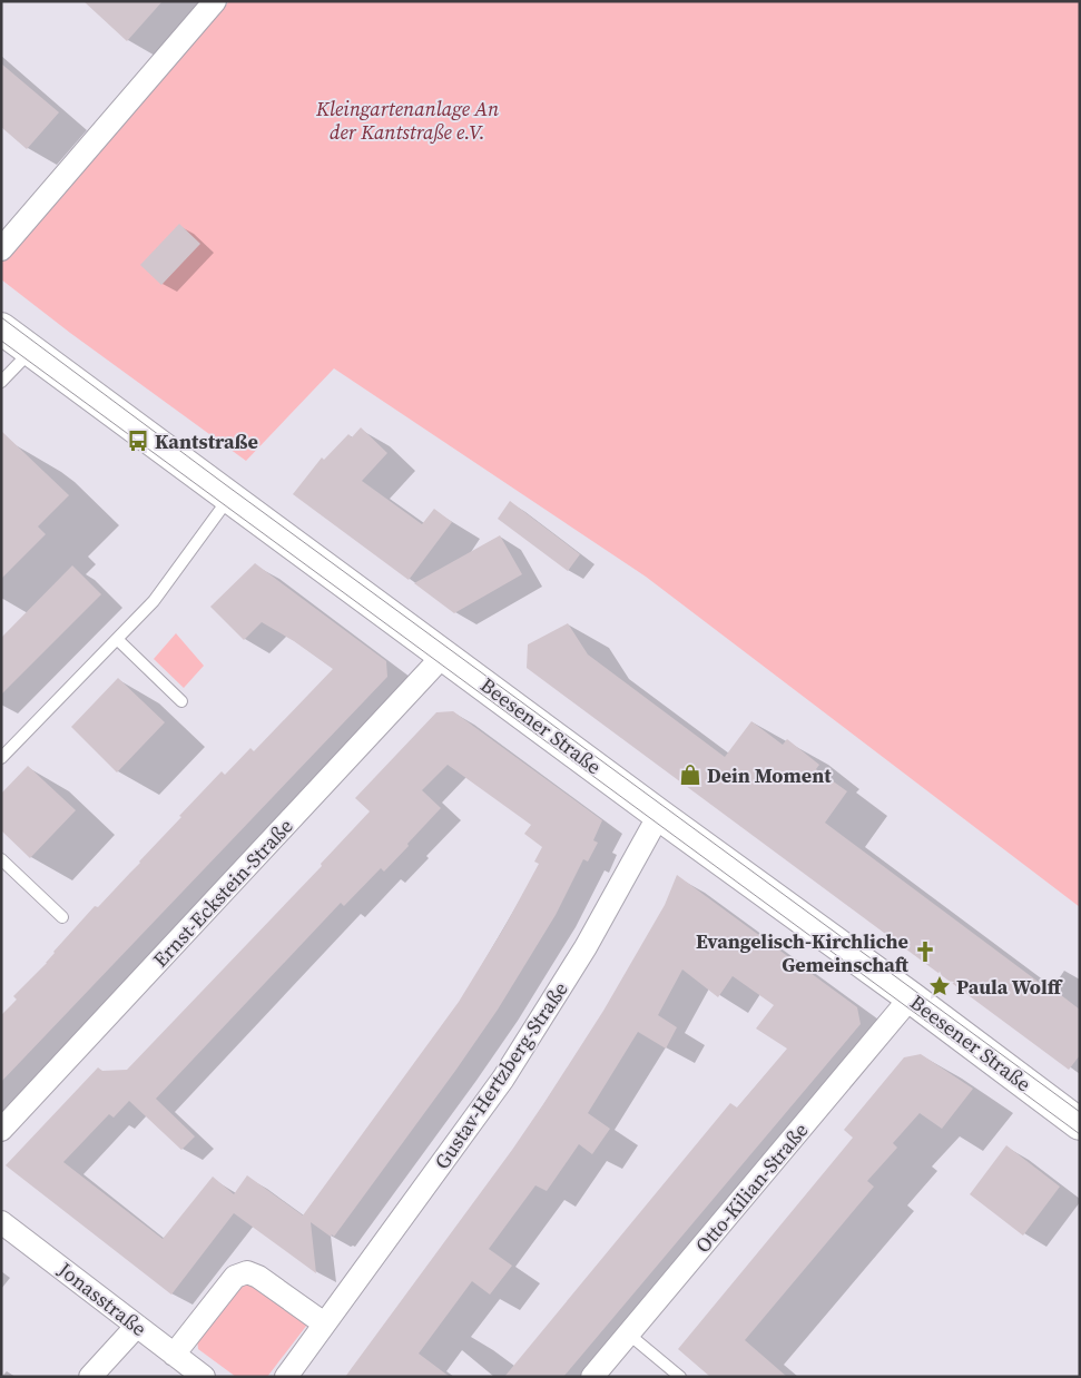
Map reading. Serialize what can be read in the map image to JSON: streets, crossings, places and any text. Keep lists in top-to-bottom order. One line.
{"streets":{"street":["Beesener Straße","Ernst-Eckstein-Straße","Gustav-Hertzberg-Straße","Otto-Kilian-Straße","Jonasstraße"]},"crossings":[["Beesener Straße","Ernst-Eckstein-Straße"],["Beesener Straße","Gustav-Hertzberg-Straße"],["Beesener Straße","Otto-Kilian-Straße"]],"parks":["Kleingartenanlage An der Kantstraße e.V."],"places":{"bus stop":["Kantstraße"],"shop":["Dein Moment"],"church":["Evangelisch-Kirchliche Gemeinschaft"],"place":["Paula Wolff"]}}
